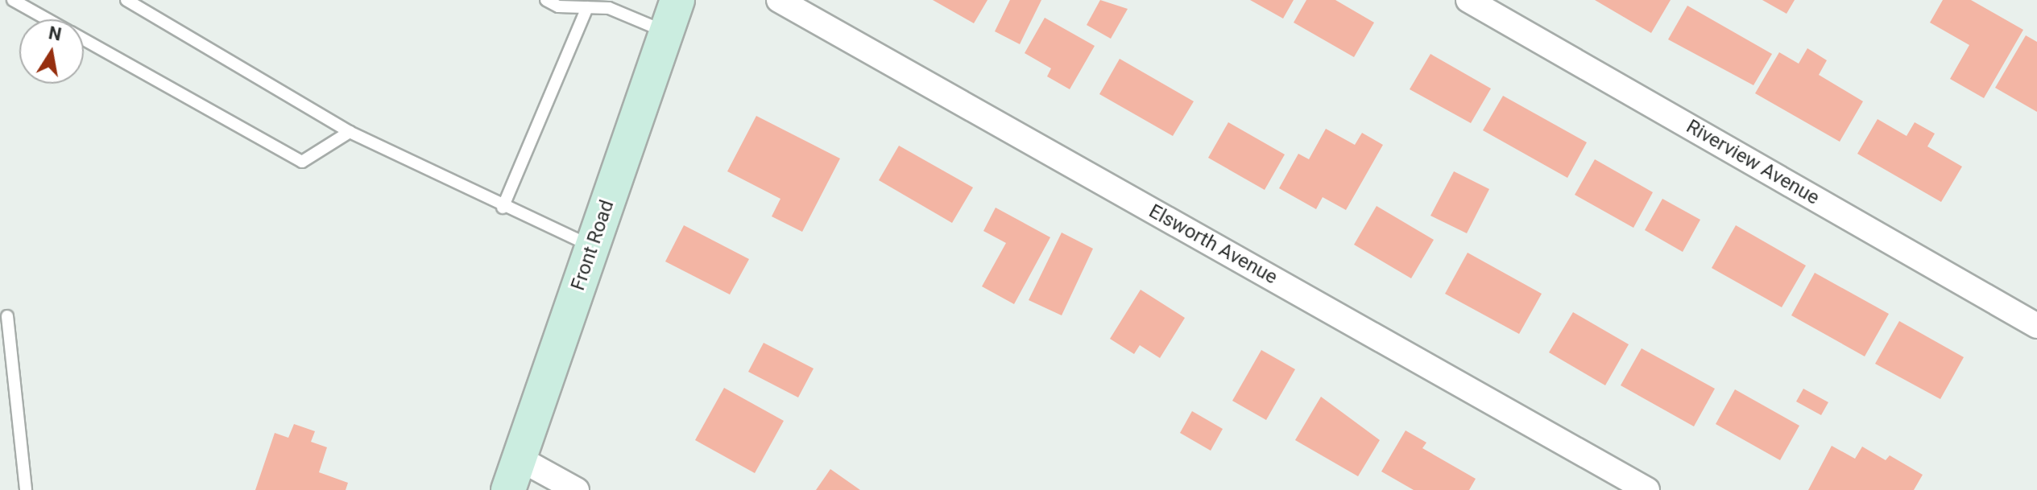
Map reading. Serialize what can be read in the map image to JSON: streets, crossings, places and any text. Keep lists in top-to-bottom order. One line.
{"streets":{"main road":["Front Road"],"street":["Riverview Avenue","Elsworth Avenue"]},"north":"top"}
